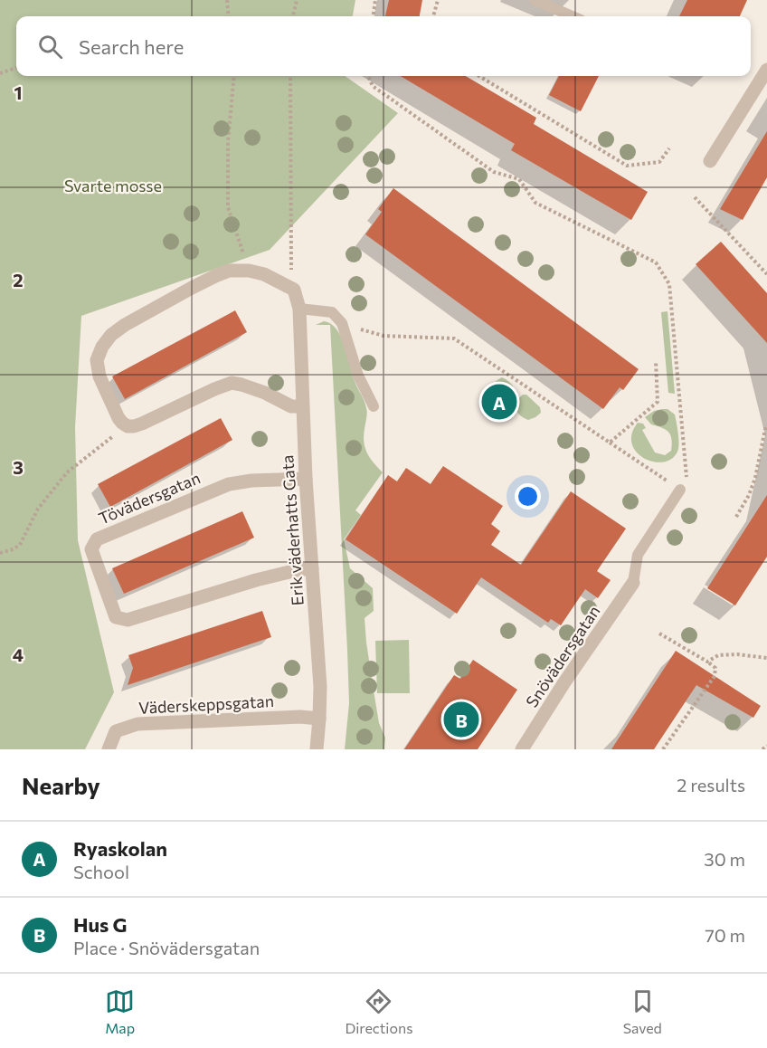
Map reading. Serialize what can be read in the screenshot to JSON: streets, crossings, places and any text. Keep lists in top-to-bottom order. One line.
{"streets":{"street":["Tövädersgatan","Erik väderhatts Gata","Snövädersgatan","Väderskeppsgatan"]},"crossings":[["Tövädersgatan","Erik väderhatts Gata"],["Erik väderhatts Gata","Väderskeppsgatan"]],"parks":["Svarte mosse"],"page":{"search":"Search here","pins":["A","B"],"heading":["Nearby","2 results"],"list":[{"mark":"A","name":"Ryaskolan","note":"School","value":"30 m"},{"mark":"B","name":"Hus G","note":"Place · Snövädersgatan","value":"70 m"}],"nav":["Map","Directions","Saved"]},"grid":{"rows":["1","2","3","4"]}}
